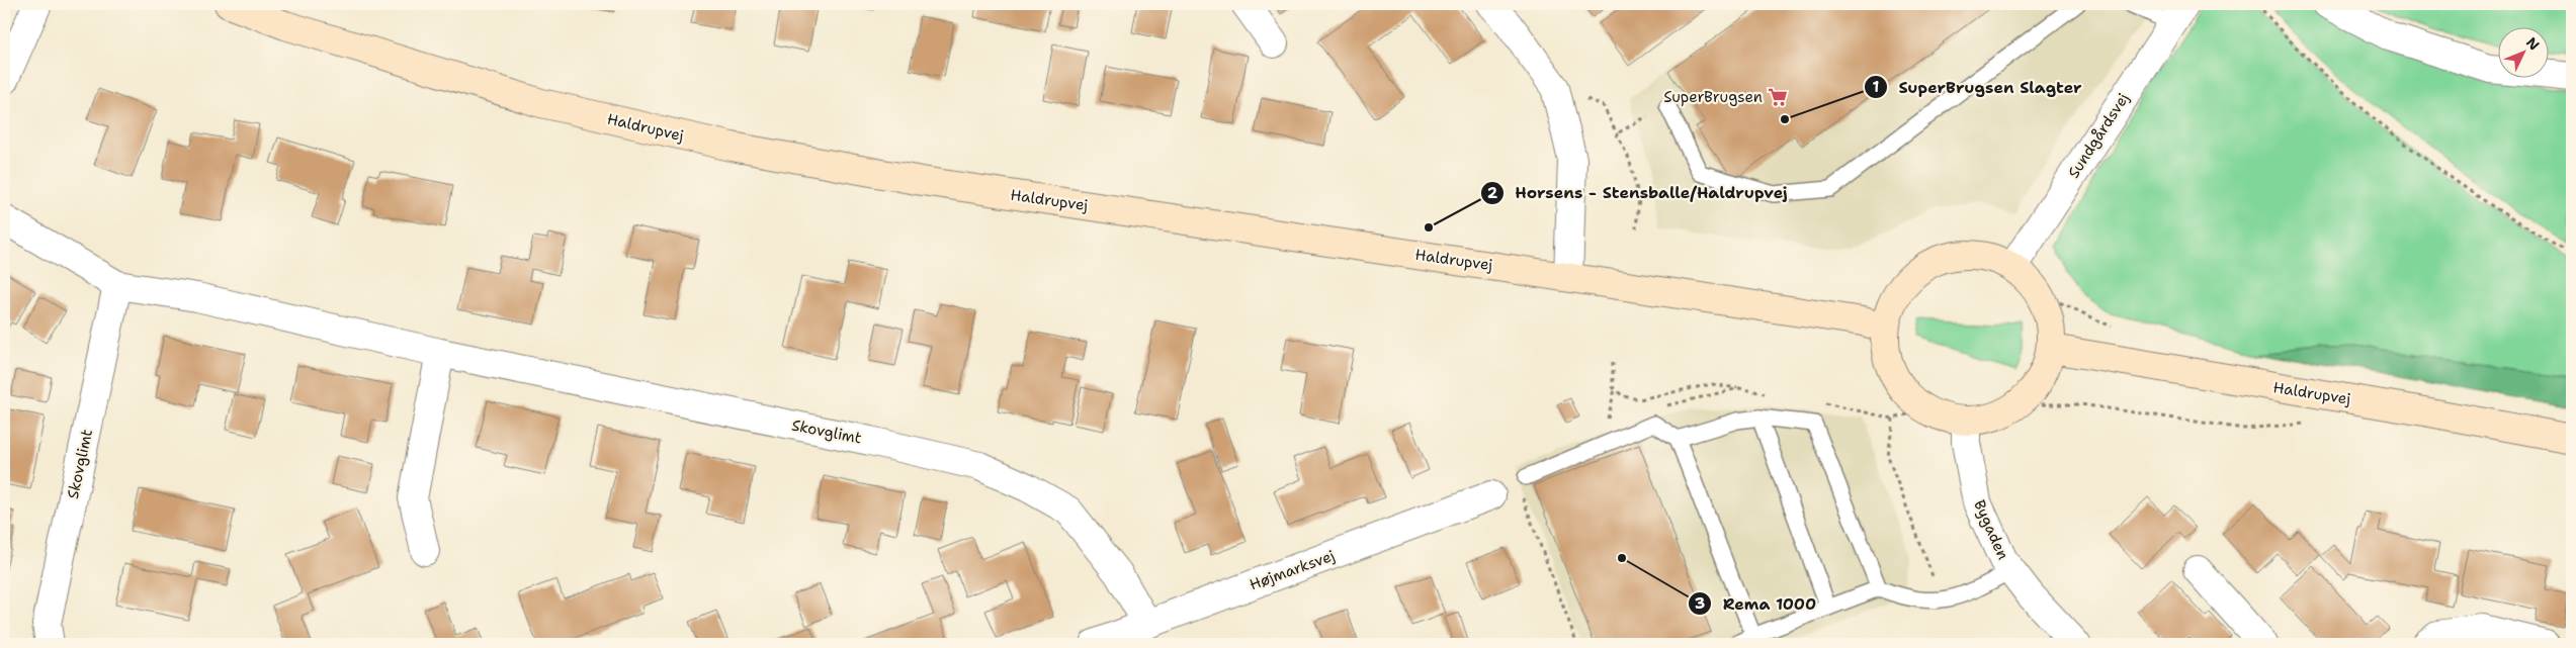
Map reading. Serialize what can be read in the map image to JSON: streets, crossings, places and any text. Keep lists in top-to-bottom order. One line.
{"streets":{"main road":["Haldrupvej"],"street":["Sundgårdsvej","Skovglimt","Bygaden","Højmarksvej"]},"crossings":[["Haldrupvej","Sundgårdsvej"],["Haldrupvej","Bygaden"],["Sundgårdsvej","Bygaden"],["Skovglimt","Højmarksvej"]],"places":{"supermarket":["SuperBrugsen"],"other":["SuperBrugsen Slagter","Horsens - Stensballe/Haldrupvej","Rema 1000"]},"north":"top right"}
